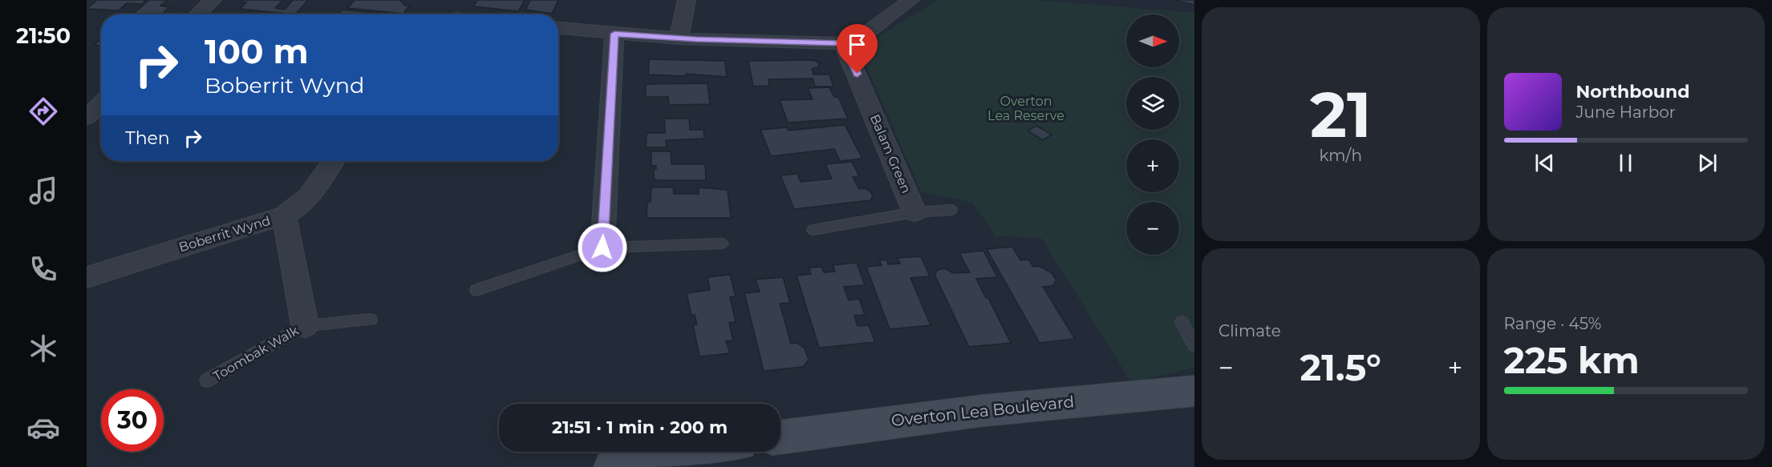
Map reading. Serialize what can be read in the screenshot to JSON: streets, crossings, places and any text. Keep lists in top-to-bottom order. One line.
{"streets":{"street":["Balam Green","Boberrit Wynd","Toombak Walk","Overton Lea Boulevard"]},"crossings":[["Boberrit Wynd","Toombak Walk"]],"parks":["Overton Lea Reserve"],"north":"right","page":{"tabs":"21:50","tile":[["21","km/h"],"Climate",["Range · 45%","225 km"]],"map_buttons":["+","−"],"turn":["100 m","Boberrit Wynd"],"song":["Northbound","June Harbor"],"then":"Then","heat":["−","21.5°","+"],"limit":"30","trip":"21:51 · 1 min · 200 m"}}
